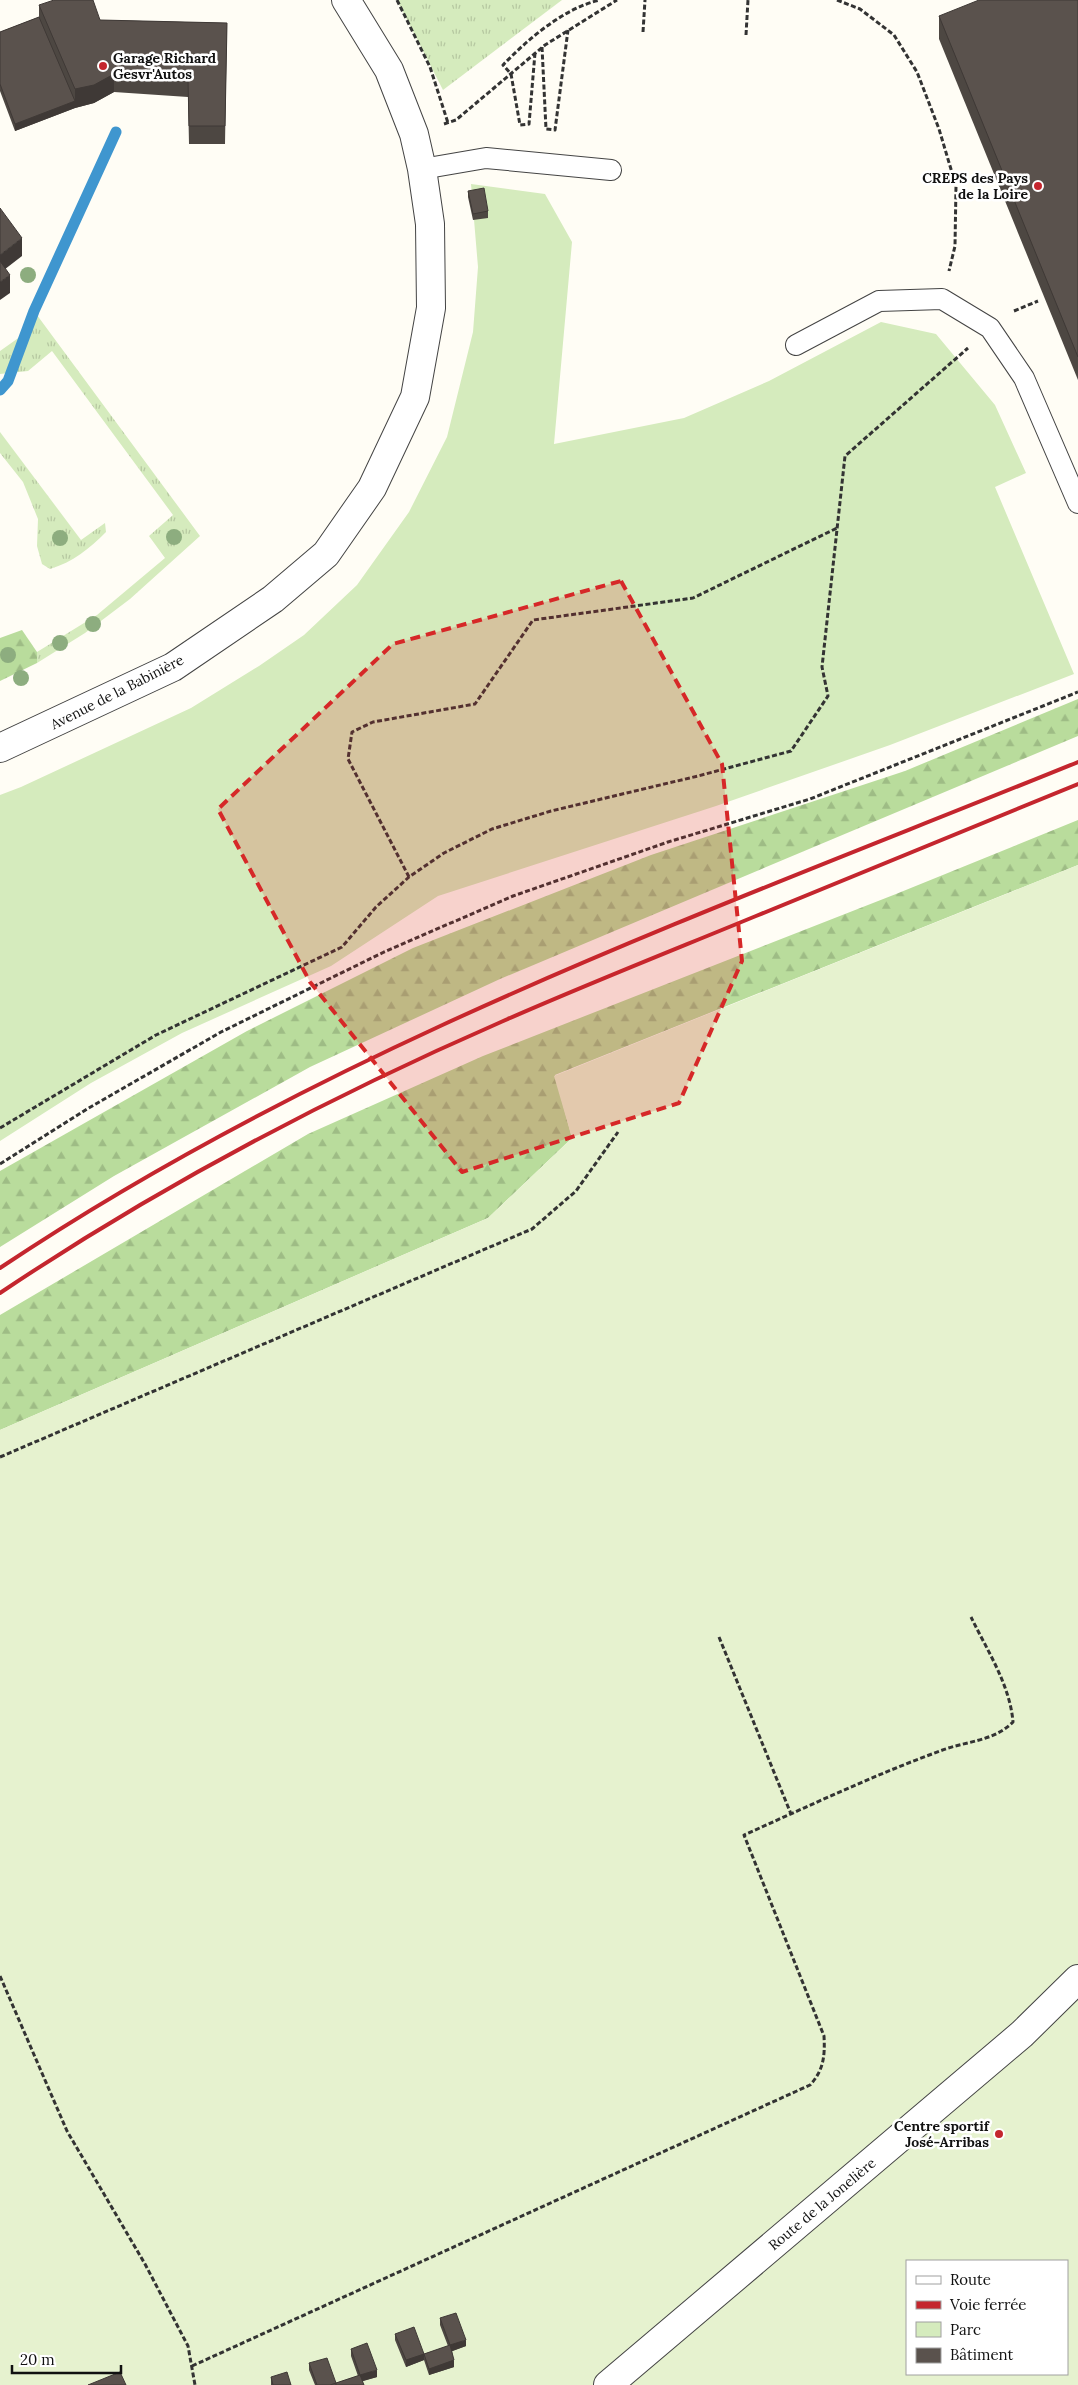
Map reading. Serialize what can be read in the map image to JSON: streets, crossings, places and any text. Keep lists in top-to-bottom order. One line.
{"streets":{"street":["Avenue de la Babinière","Route de la Jonelière"]},"places":["Garage Richard Gesvr'Autos","CREPS des Pays de la Loire","Centre sportif José-Arribas"],"legend":["Route","Voie ferrée","Parc","Bâtiment"],"scale_bar":"20 m"}
